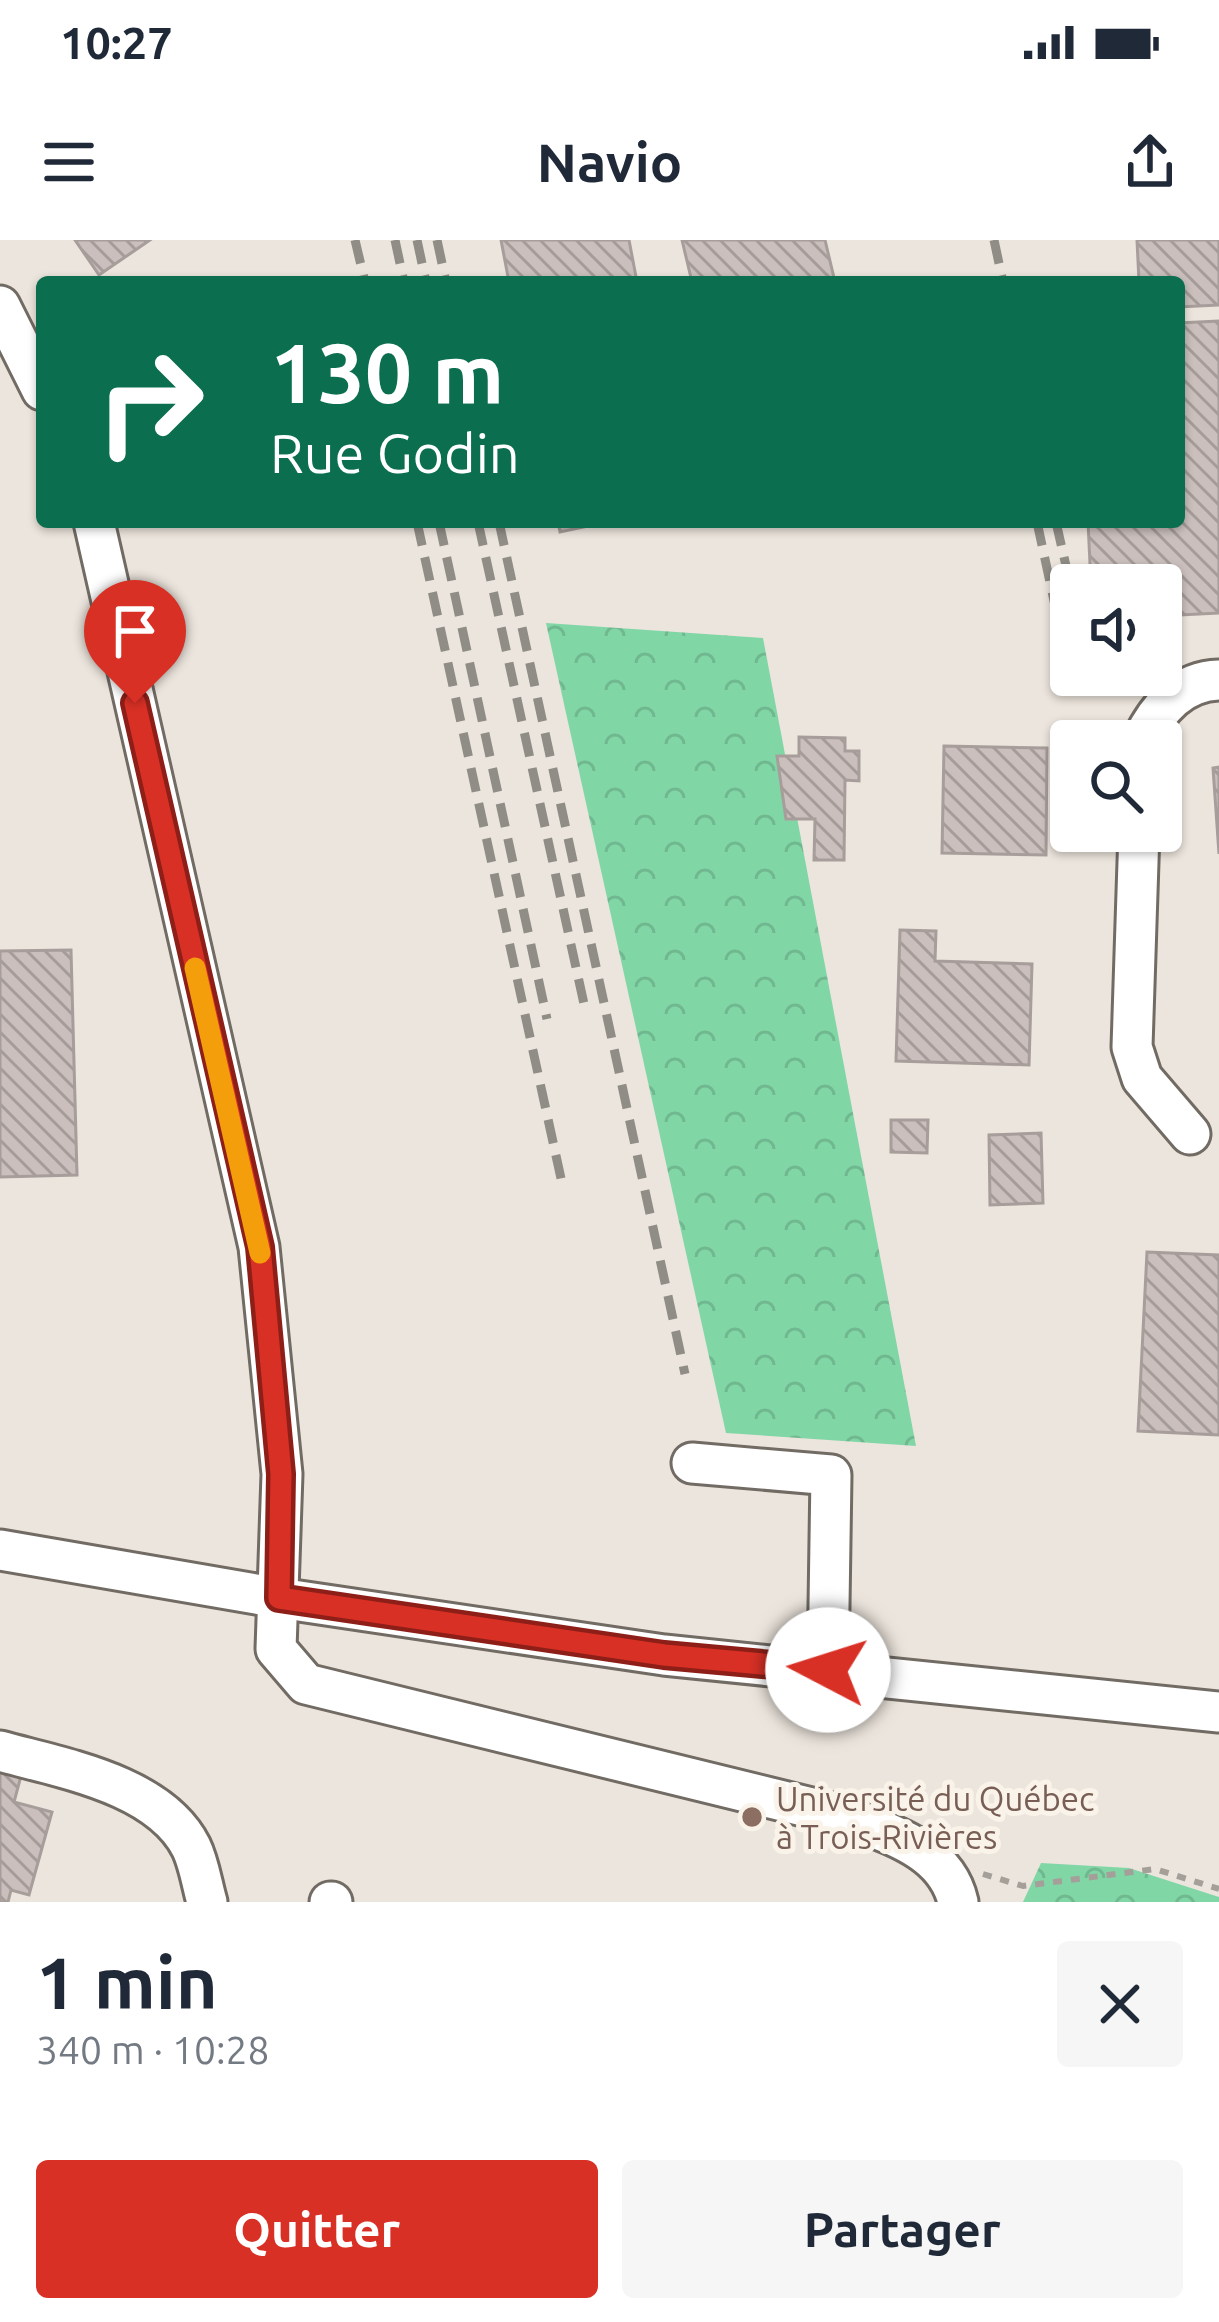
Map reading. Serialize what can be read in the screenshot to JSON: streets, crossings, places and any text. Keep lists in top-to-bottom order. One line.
{"places":["Université du Québec à Trois-Rivières"],"page":{"status":"10:27","header":"Navio","turn":["130 m","Rue Godin"],"heading":["1 min","340 m · 10:28"],"buttons":["Quitter","Partager"]}}
